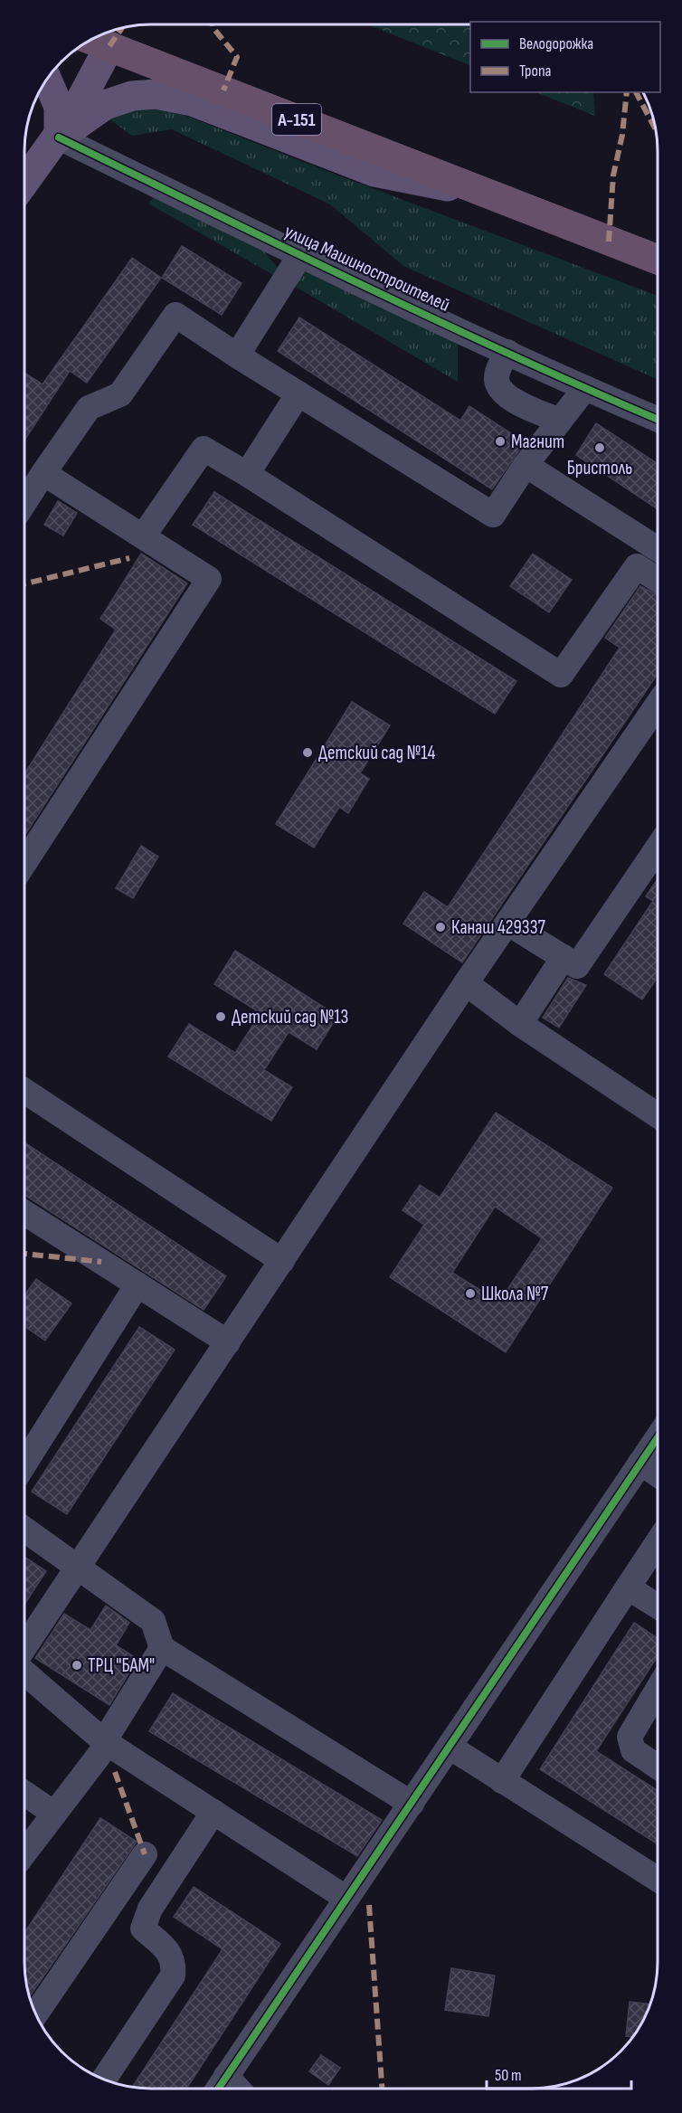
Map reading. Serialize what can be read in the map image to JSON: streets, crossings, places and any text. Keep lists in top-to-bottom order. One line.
{"streets":{"highway":["А-151"],"street":["улица Машиностроителей"]},"places":["Магнит","Бристоль","Детский сад №14","Канаш 429337","Детский сад №13","Школа №7","ТРЦ \"БАМ\""],"legend":["Велодорожка","Тропа"],"scale_bar":"50 m"}
